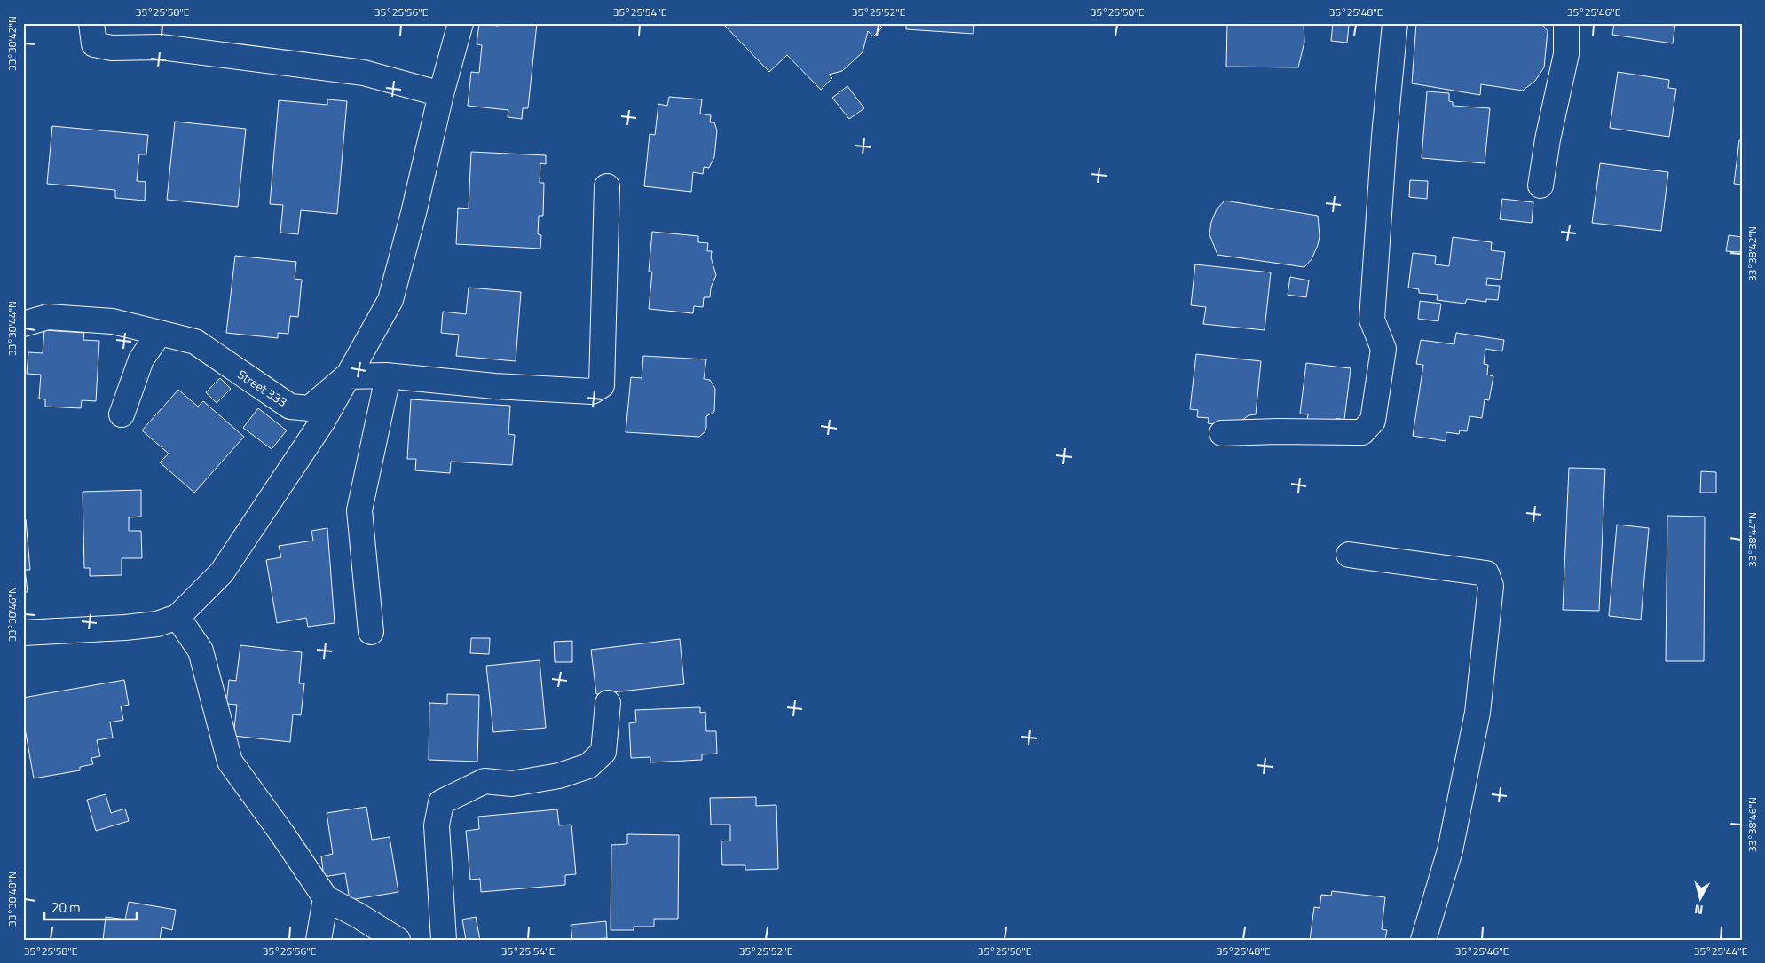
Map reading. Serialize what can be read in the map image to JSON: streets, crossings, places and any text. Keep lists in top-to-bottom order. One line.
{"streets":{"street":["Street 333"]},"scale_bar":"20 m","north":"bottom","coordinates":["35°25'58\"E","35°25'56\"E","35°25'54\"E","35°25'52\"E","35°25'50\"E","35°25'48\"E","35°25'46\"E","33°38'42\"N","33°38'44\"N","33°38'46\"N","33°38'48\"N","35°25'44\"E"]}
